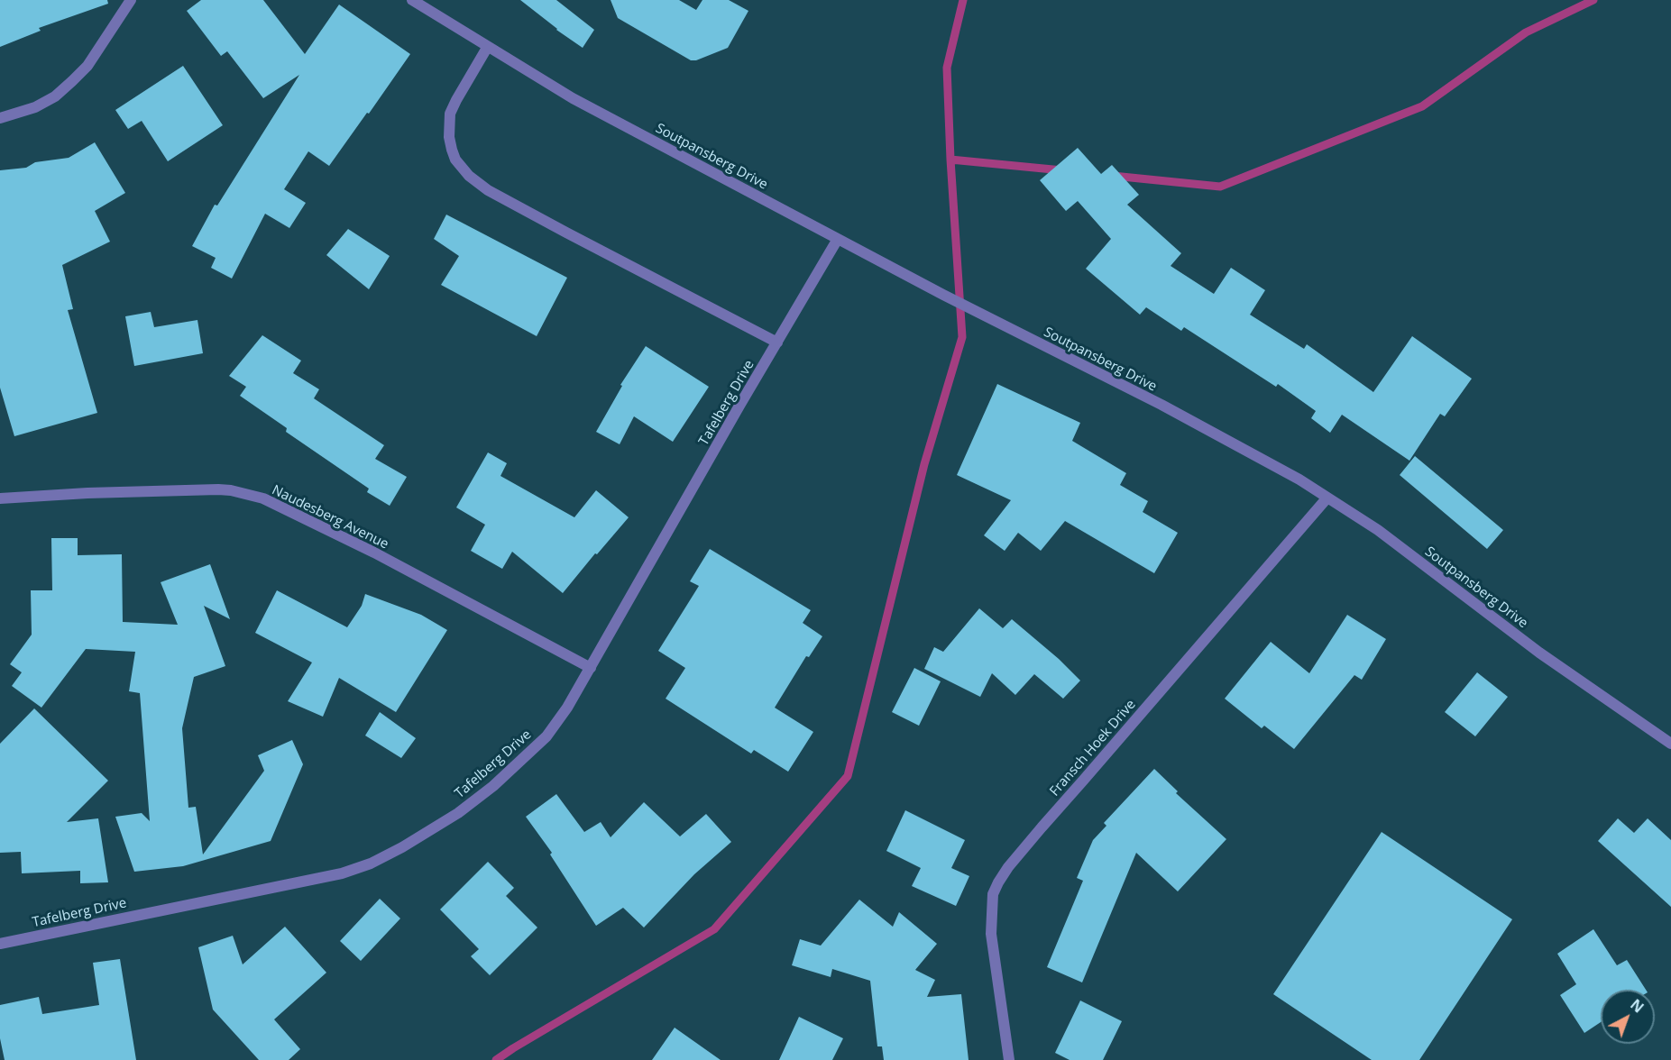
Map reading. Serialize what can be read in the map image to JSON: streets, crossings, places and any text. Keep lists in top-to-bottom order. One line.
{"streets":{"street":["Soutpansberg Drive","Tafelberg Drive","Naudesberg Avenue","Fransch Hoek Drive"]},"crossings":[["Soutpansberg Drive","Tafelberg Drive"],["Soutpansberg Drive","Fransch Hoek Drive"],["Tafelberg Drive","Naudesberg Avenue"]],"north":"top right"}
